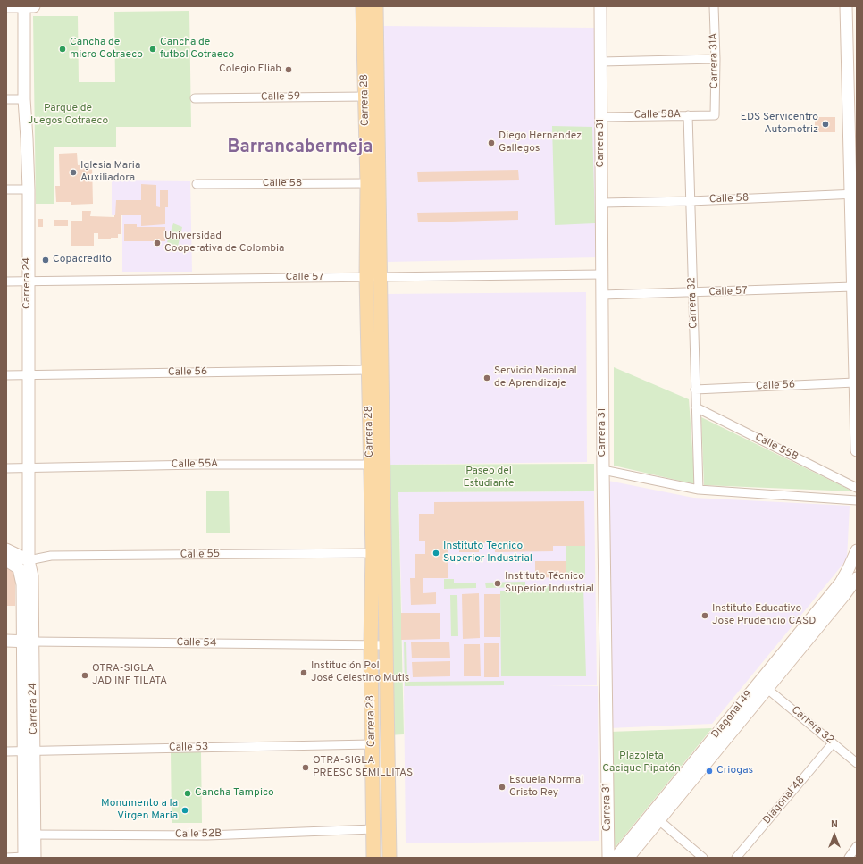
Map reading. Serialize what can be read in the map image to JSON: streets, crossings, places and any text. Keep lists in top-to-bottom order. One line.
{"streets":{"main road":["Carrera 28"],"street":["Carrera 31A","Calle 59","Calle 58A","Carrera 31","Calle 58","Calle 57","Carrera 24","Carrera 32","Calle 56","Calle 55B","Calle 55A","Calle 55","Calle 54","Diagonal 49","Calle 53","Diagonal 48","Calle 52B"]},"crossings":[["Carrera 31A","Calle 58A"],["Calle 59","Carrera 28"],["Carrera 28","Calle 58"],["Carrera 28","Calle 57"],["Carrera 28","Calle 56"],["Carrera 28","Calle 55A"],["Carrera 28","Calle 55"],["Carrera 28","Calle 54"],["Carrera 28","Calle 53"],["Carrera 28","Calle 52B"],["Calle 58A","Carrera 31"],["Calle 58A","Carrera 32"],["Carrera 31","Calle 58"],["Carrera 31","Calle 57"],["Calle 58","Carrera 32"],["Calle 57","Carrera 24"],["Calle 57","Carrera 32"],["Carrera 24","Calle 56"],["Carrera 24","Calle 55A"],["Carrera 24","Calle 55"],["Carrera 24","Calle 54"],["Carrera 24","Calle 53"],["Carrera 24","Calle 52B"],["Carrera 32","Calle 56"],["Carrera 32","Calle 55B"],["Carrera 32","Diagonal 49"],["Carrera 32","Diagonal 48"]],"districts":["Barrancabermeja"],"parks":["Parque de Juegos Cotraeco","Paseo del Estudiante","Plazoleta Cacique Pipatón"],"places":["Cancha de micro Cotraeco","Cancha de futbol Cotraeco","Colegio Eliab","EDS Servicentro Automotriz","Diego Hernandez Gallegos","Iglesia Maria Auxiliadora","Universidad Cooperativa de Colombia","Copacredito","Servicio Nacional de Aprendizaje","Instituto Tecnico Superior Industrial","Instituto Técnico Superior Industrial","Instituto Educativo Jose Prudencio CASD","Institución Pol José Celestino Mutis","OTRA-SIGLA JAD INF TILATA","OTRA-SIGLA PREESC SEMILLITAS","Criogas","Escuela Normal Cristo Rey","Cancha Tampico","Monumento a la Virgen Maria"],"north":"top"}
